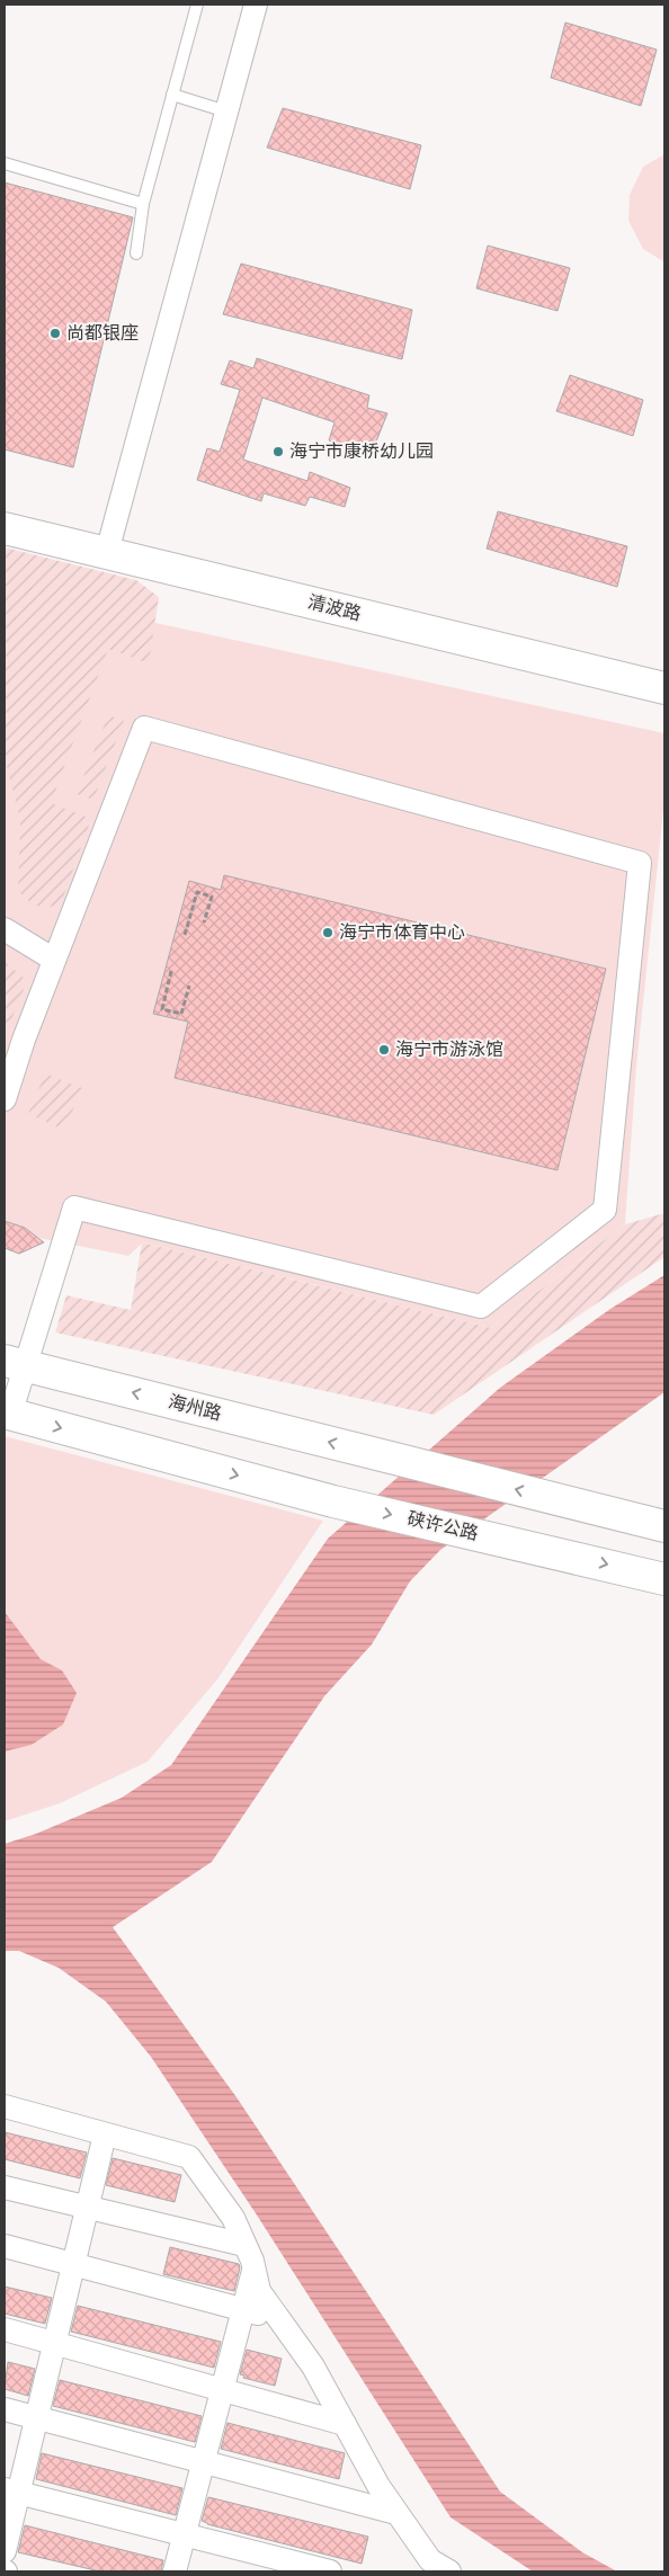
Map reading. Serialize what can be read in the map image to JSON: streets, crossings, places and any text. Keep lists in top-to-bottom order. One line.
{"streets":{"main road":["清波路","海州路","硖许公路"]},"one_way":["海州路","硖许公路"],"places":["尚都银座","海宁市康桥幼儿园","海宁市体育中心","海宁市游泳馆"]}
